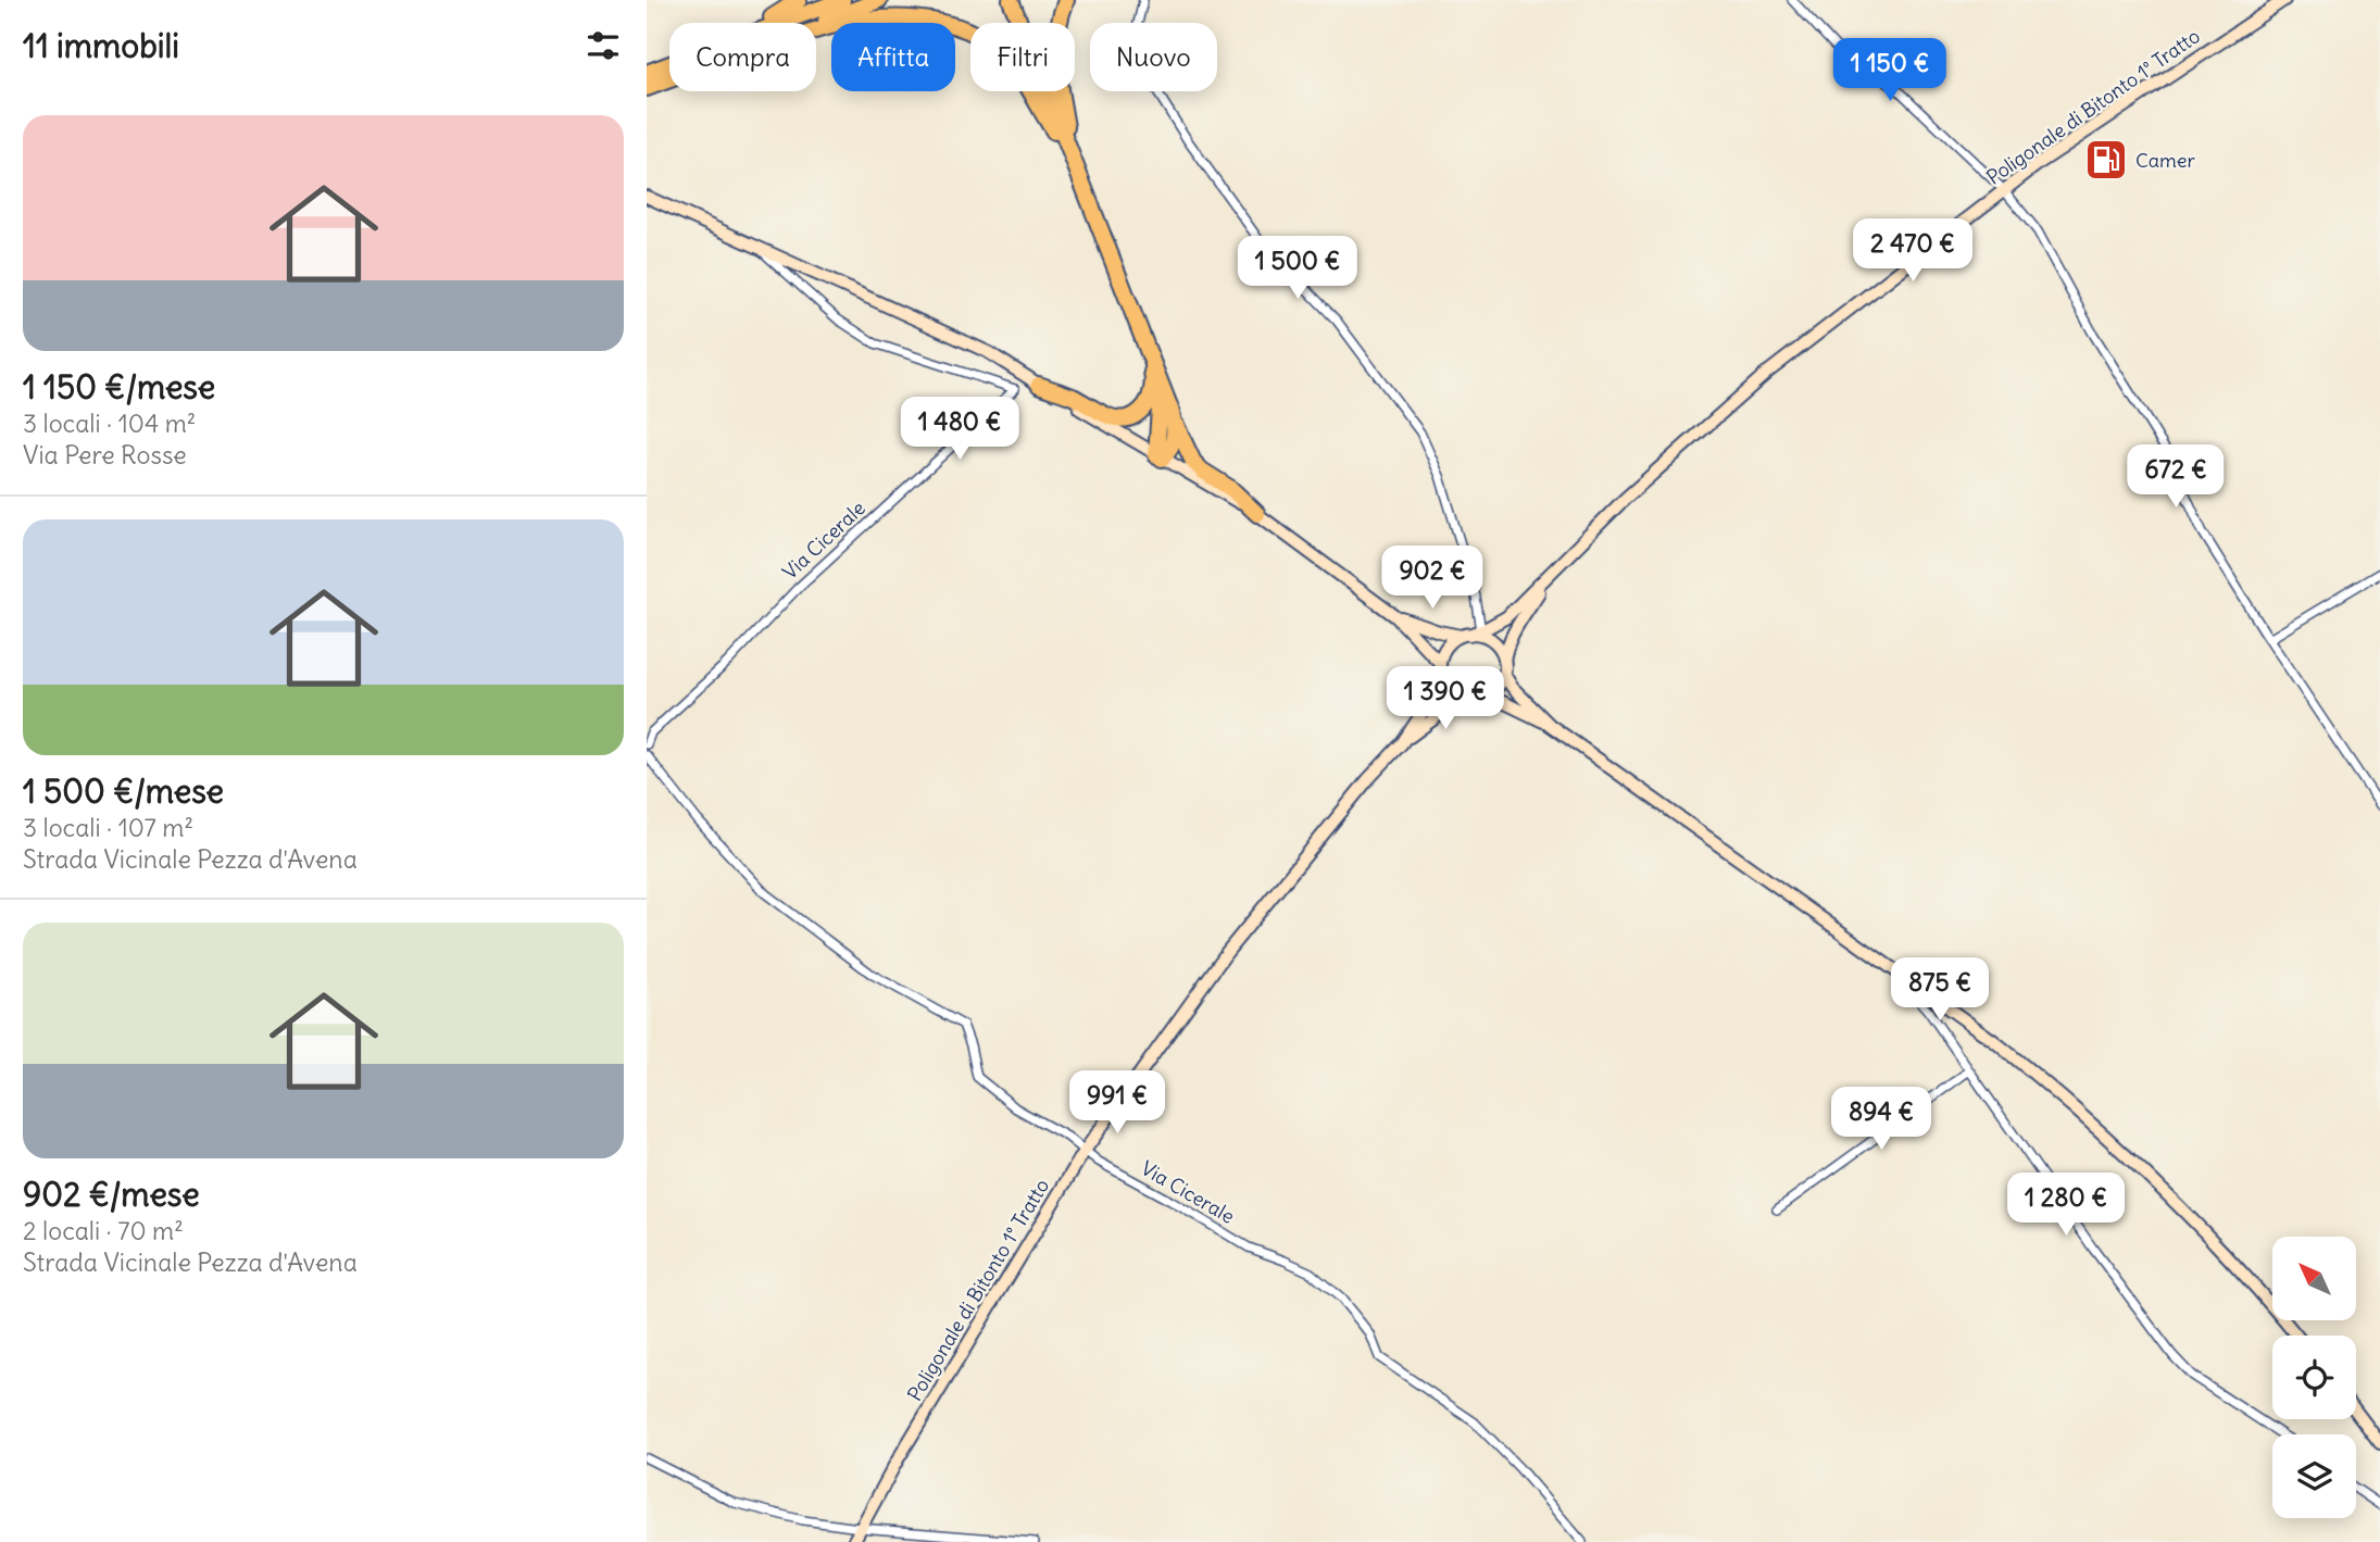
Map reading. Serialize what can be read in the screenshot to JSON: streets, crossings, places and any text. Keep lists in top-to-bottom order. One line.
{"streets":{"main road":["Poligonale di Bitonto 1° Tratto"],"street":["Via Cicerale"]},"crossings":[["Poligonale di Bitonto 1° Tratto","Via Cicerale"]],"places":{"fuel station":["Camer"]},"north":"top left","page":{"heading":"11 immobili","chip":["Compra","Affitta","Filtri","Nuovo"],"price":["1 150 €","2 470 €","1 500 €","1 480 €","672 €","902 €","1 390 €","875 €","991 €","894 €","1 280 €"],"list":[{"name":"1 150 €/mese","note":"3 locali · 104 m² · Via Pere Rosse"},{"name":"1 500 €/mese","note":"3 locali · 107 m² · Strada Vicinale Pezza d'Avena"},{"name":"902 €/mese","note":"2 locali · 70 m² · Strada Vicinale Pezza d'Avena"}]}}
